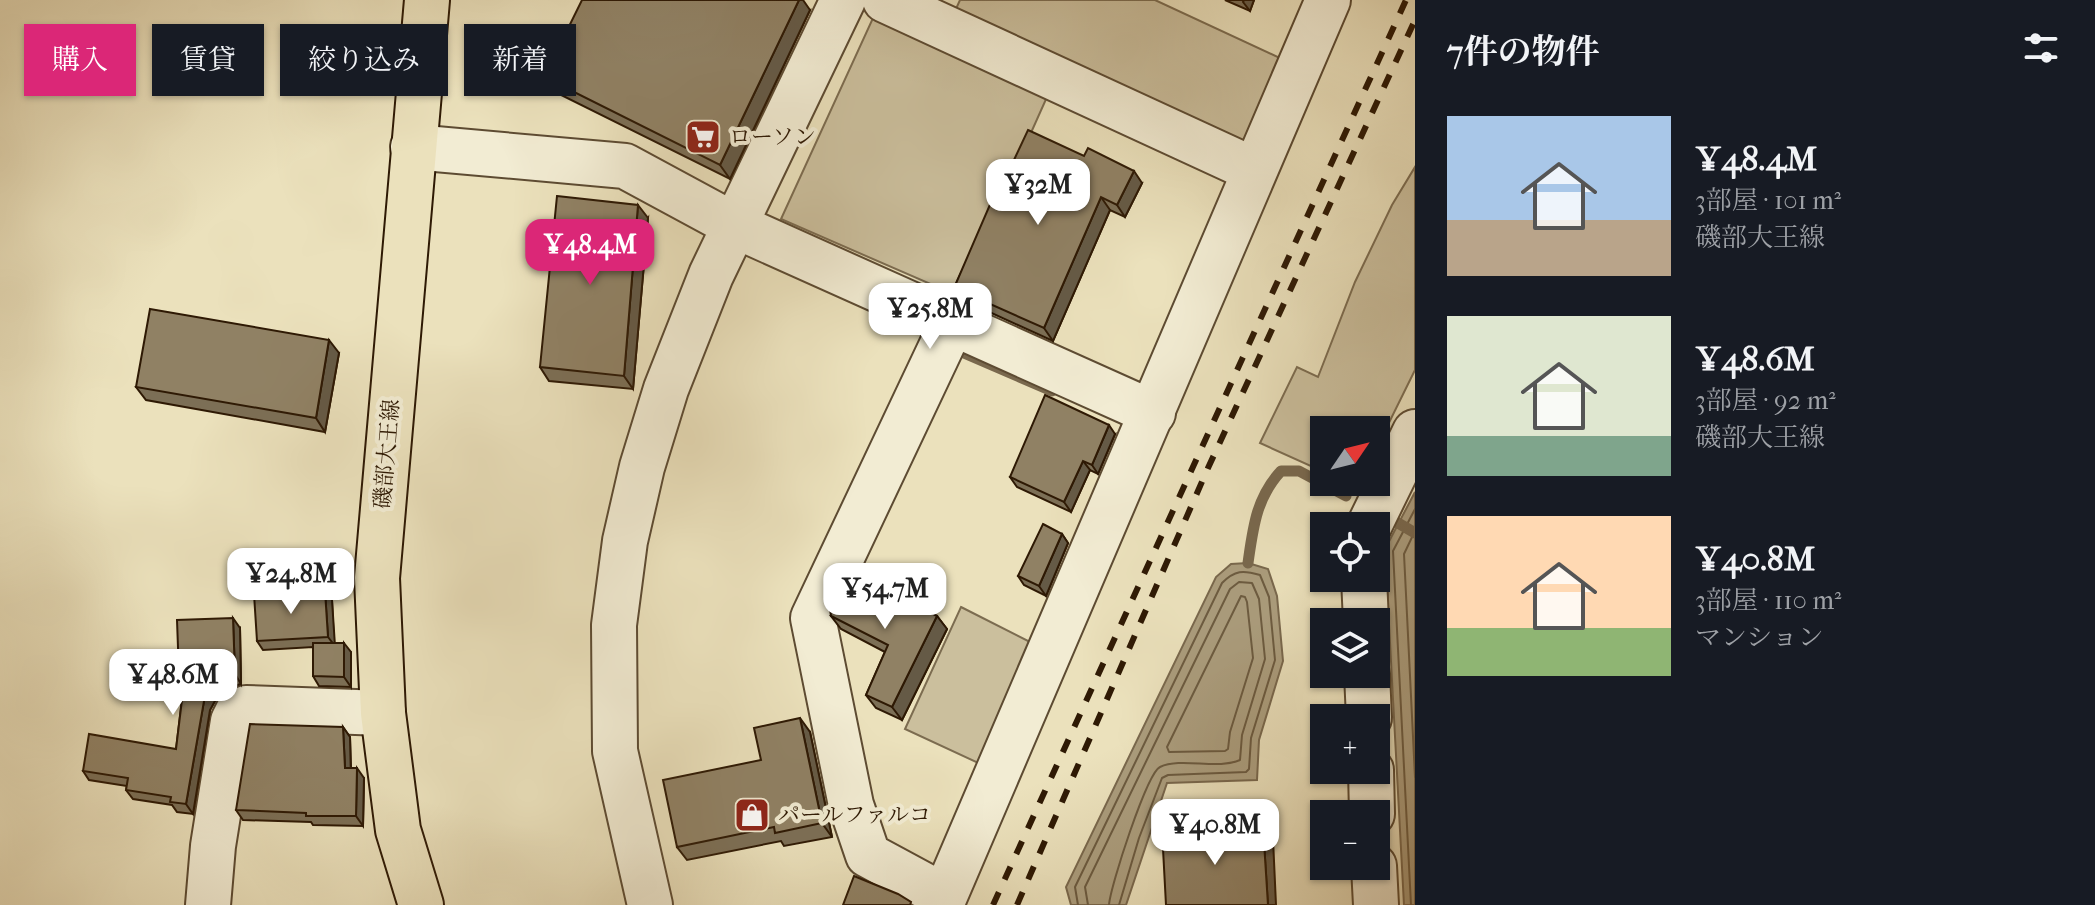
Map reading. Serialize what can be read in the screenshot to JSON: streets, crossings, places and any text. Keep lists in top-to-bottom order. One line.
{"streets":{"main road":["磯部大王線"]},"places":{"supermarket":["ローソン"],"shop":["パールファルコ"]},"north":"top right","page":{"heading":"7件の物件","chip":["購入","賃貸","絞り込み","新着"],"list":[{"name":"¥48.4M","note":"3部屋 · 101 m² · 磯部大王線"},{"name":"¥48.6M","note":"3部屋 · 92 m² · 磯部大王線"},{"name":"¥40.8M","note":"3部屋 · 110 m² · マンション"}],"price":["¥32M","¥48.4M","¥25.8M","¥24.8M","¥54.7M","¥48.6M","¥40.8M"],"map_buttons":["+","−"]}}
